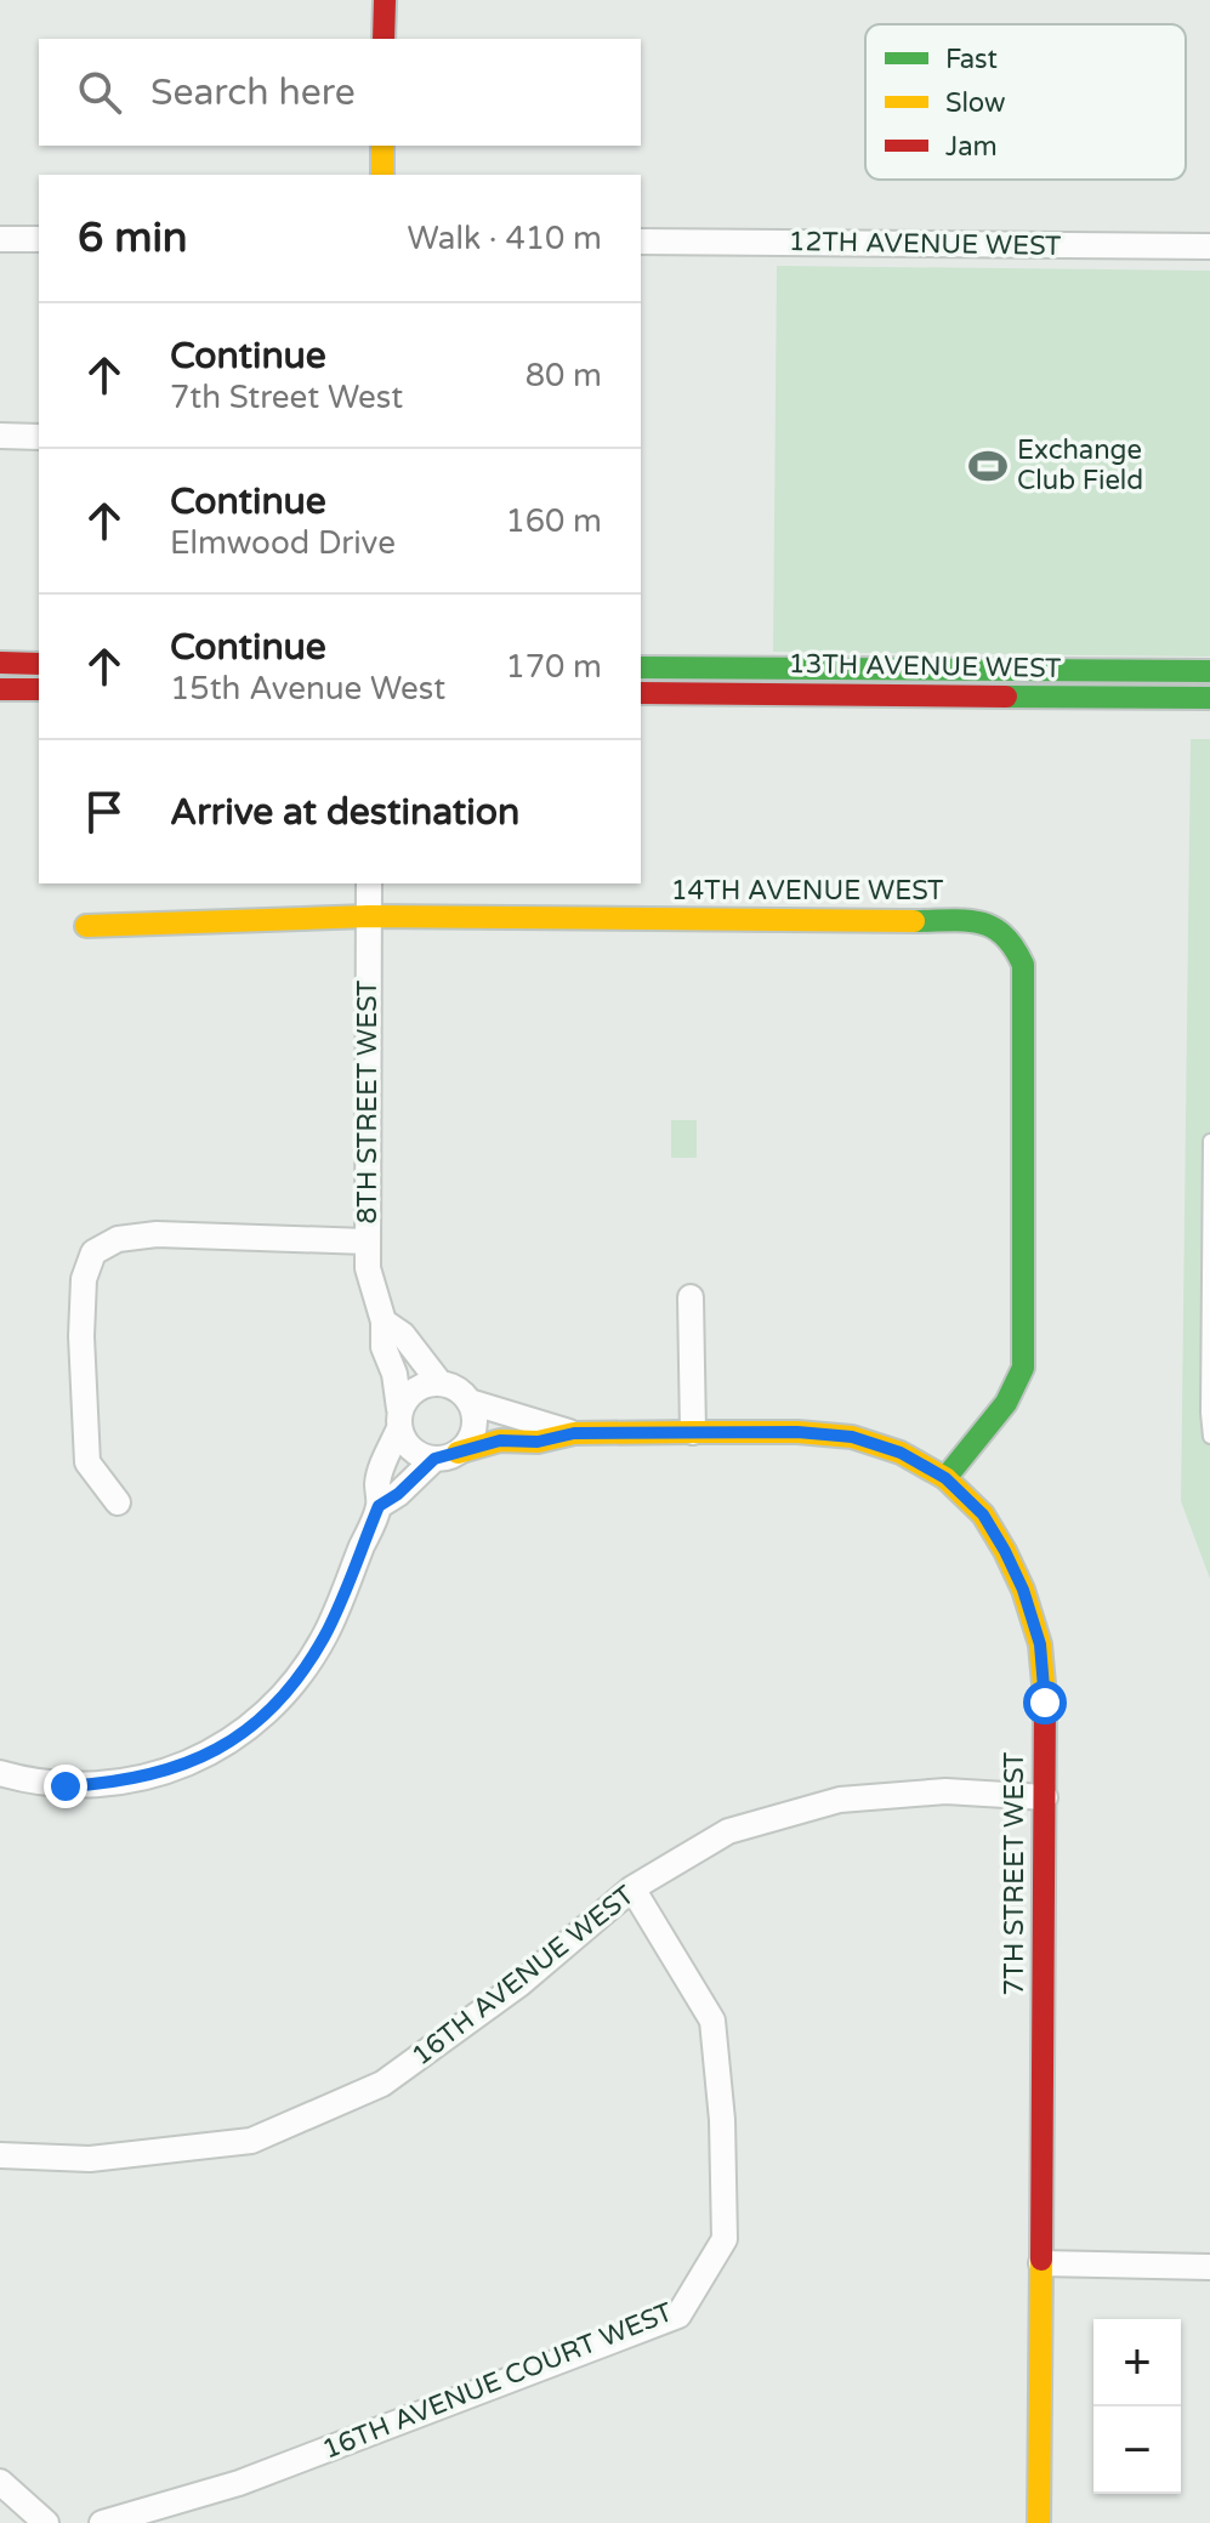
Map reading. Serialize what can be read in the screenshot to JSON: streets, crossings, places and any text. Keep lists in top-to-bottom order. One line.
{"streets":{"street":["12TH AVENUE WEST","13TH AVENUE WEST","14TH AVENUE WEST","8TH STREET WEST","7TH STREET WEST","16TH AVENUE WEST","16TH AVENUE COURT WEST"]},"crossings":[["14TH AVENUE WEST","8TH STREET WEST"],["14TH AVENUE WEST","7TH STREET WEST"],["8TH STREET WEST","7TH STREET WEST"],["7TH STREET WEST","16TH AVENUE WEST"],["16TH AVENUE WEST","16TH AVENUE COURT WEST"]],"places":{"sports":["Exchange Club Field"]},"legend":["Fast","Slow","Jam"],"page":{"search":"Search here","heading":["6 min","Walk · 410 m"],"list":[["Continue","7th Street West","80 m"],["Continue","Elmwood Drive","160 m"],["Continue","15th Avenue West","170 m"],"Arrive at destination"],"map_buttons":["+","−"]}}
